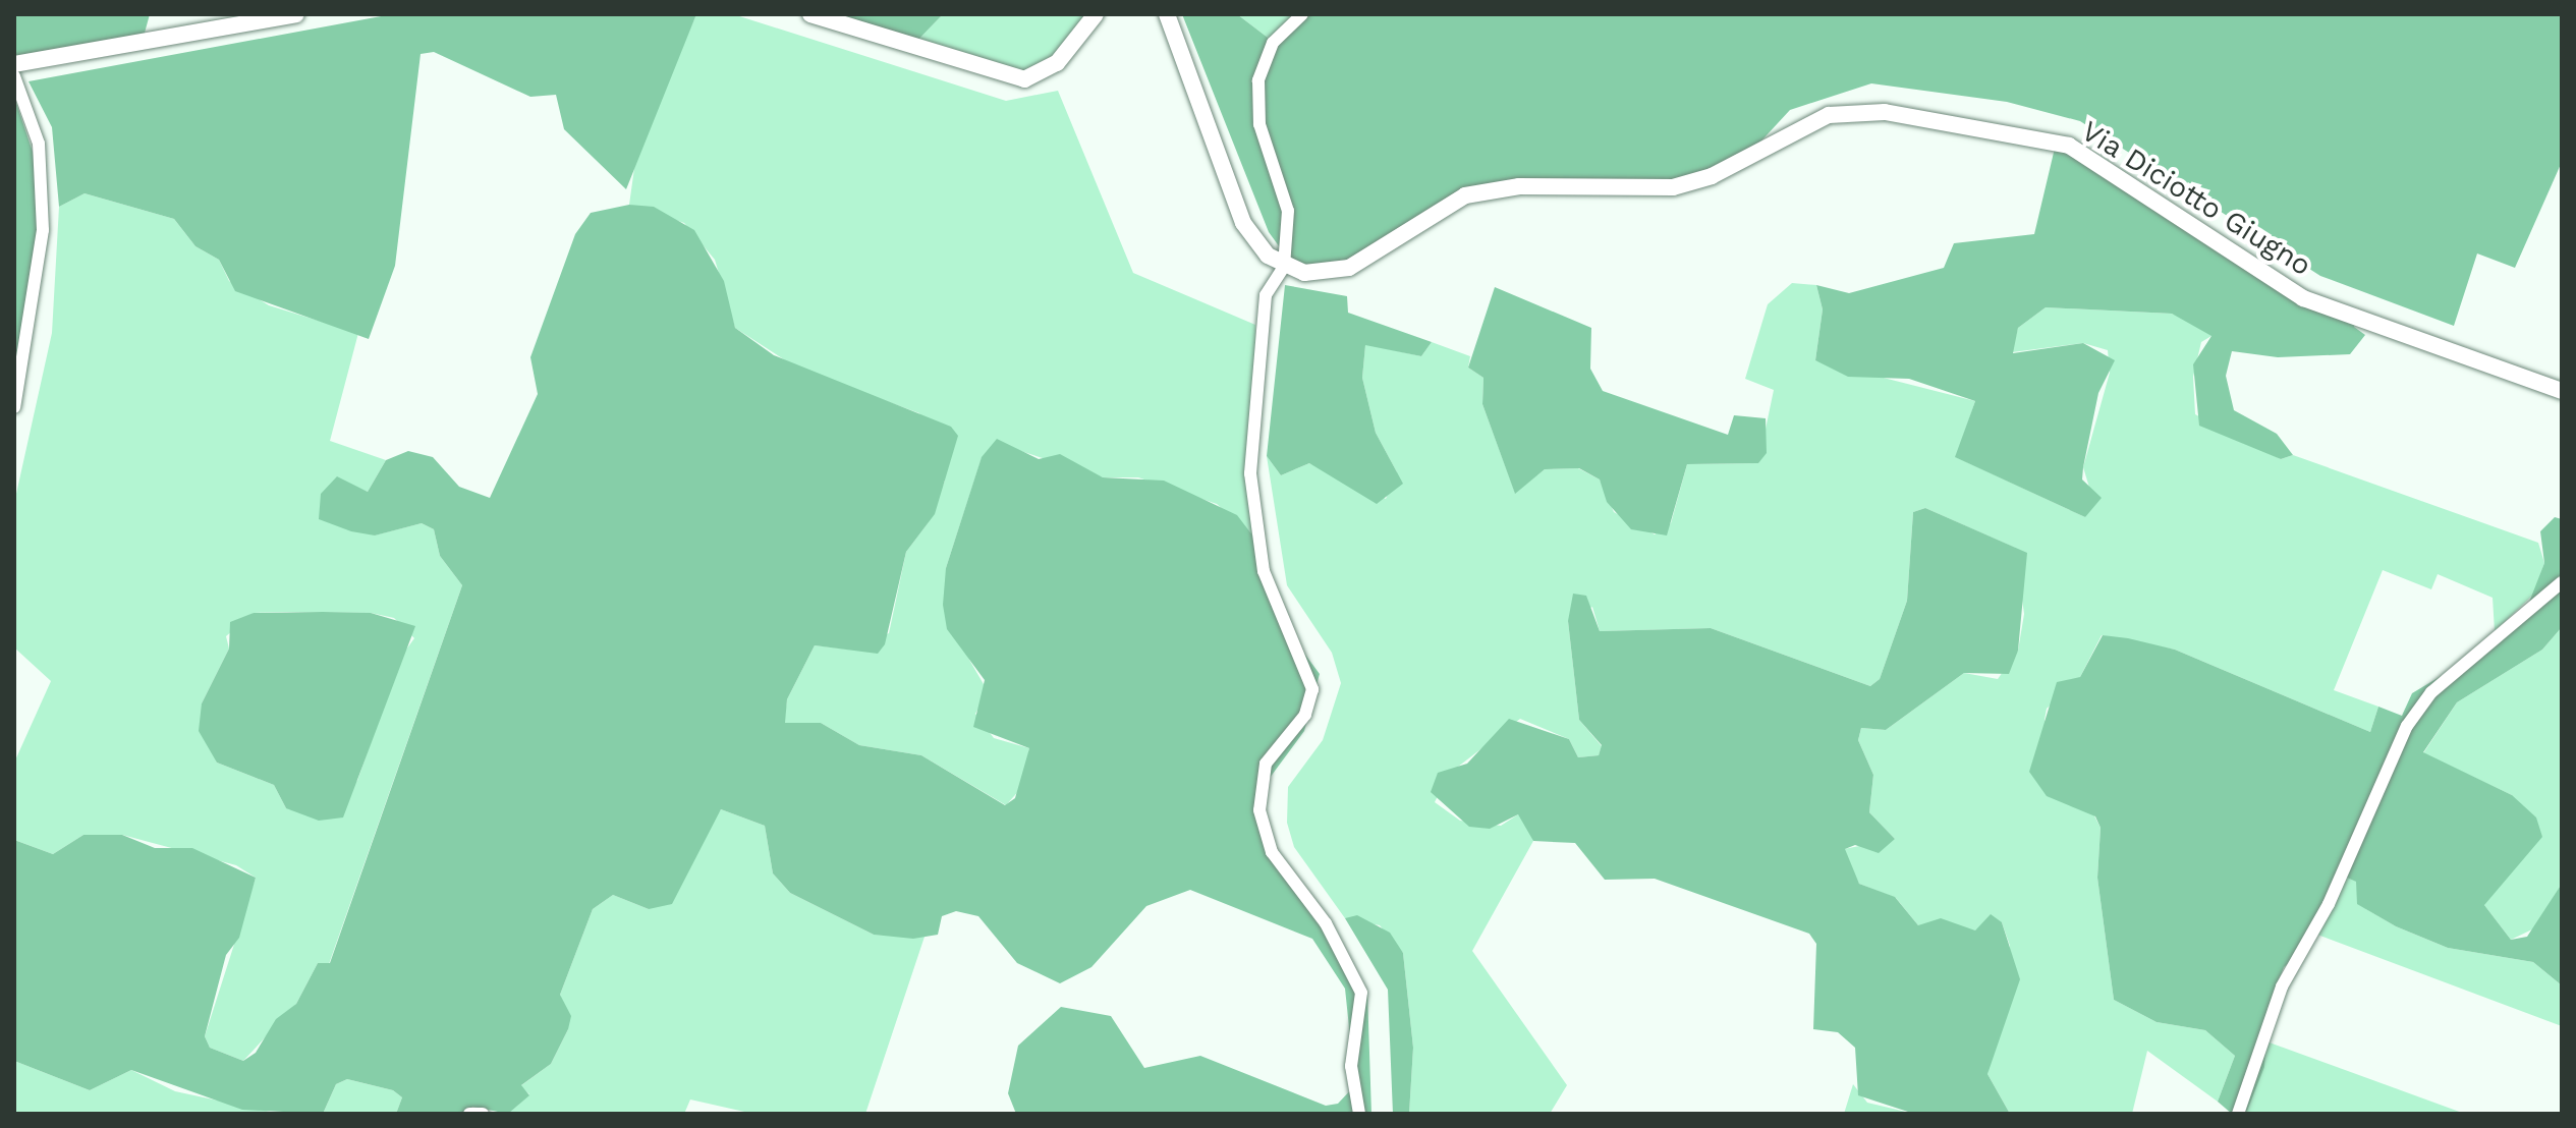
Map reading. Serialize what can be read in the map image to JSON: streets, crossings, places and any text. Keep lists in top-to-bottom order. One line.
{"streets":{"main road":["Via Diciotto Giugno"]}}
